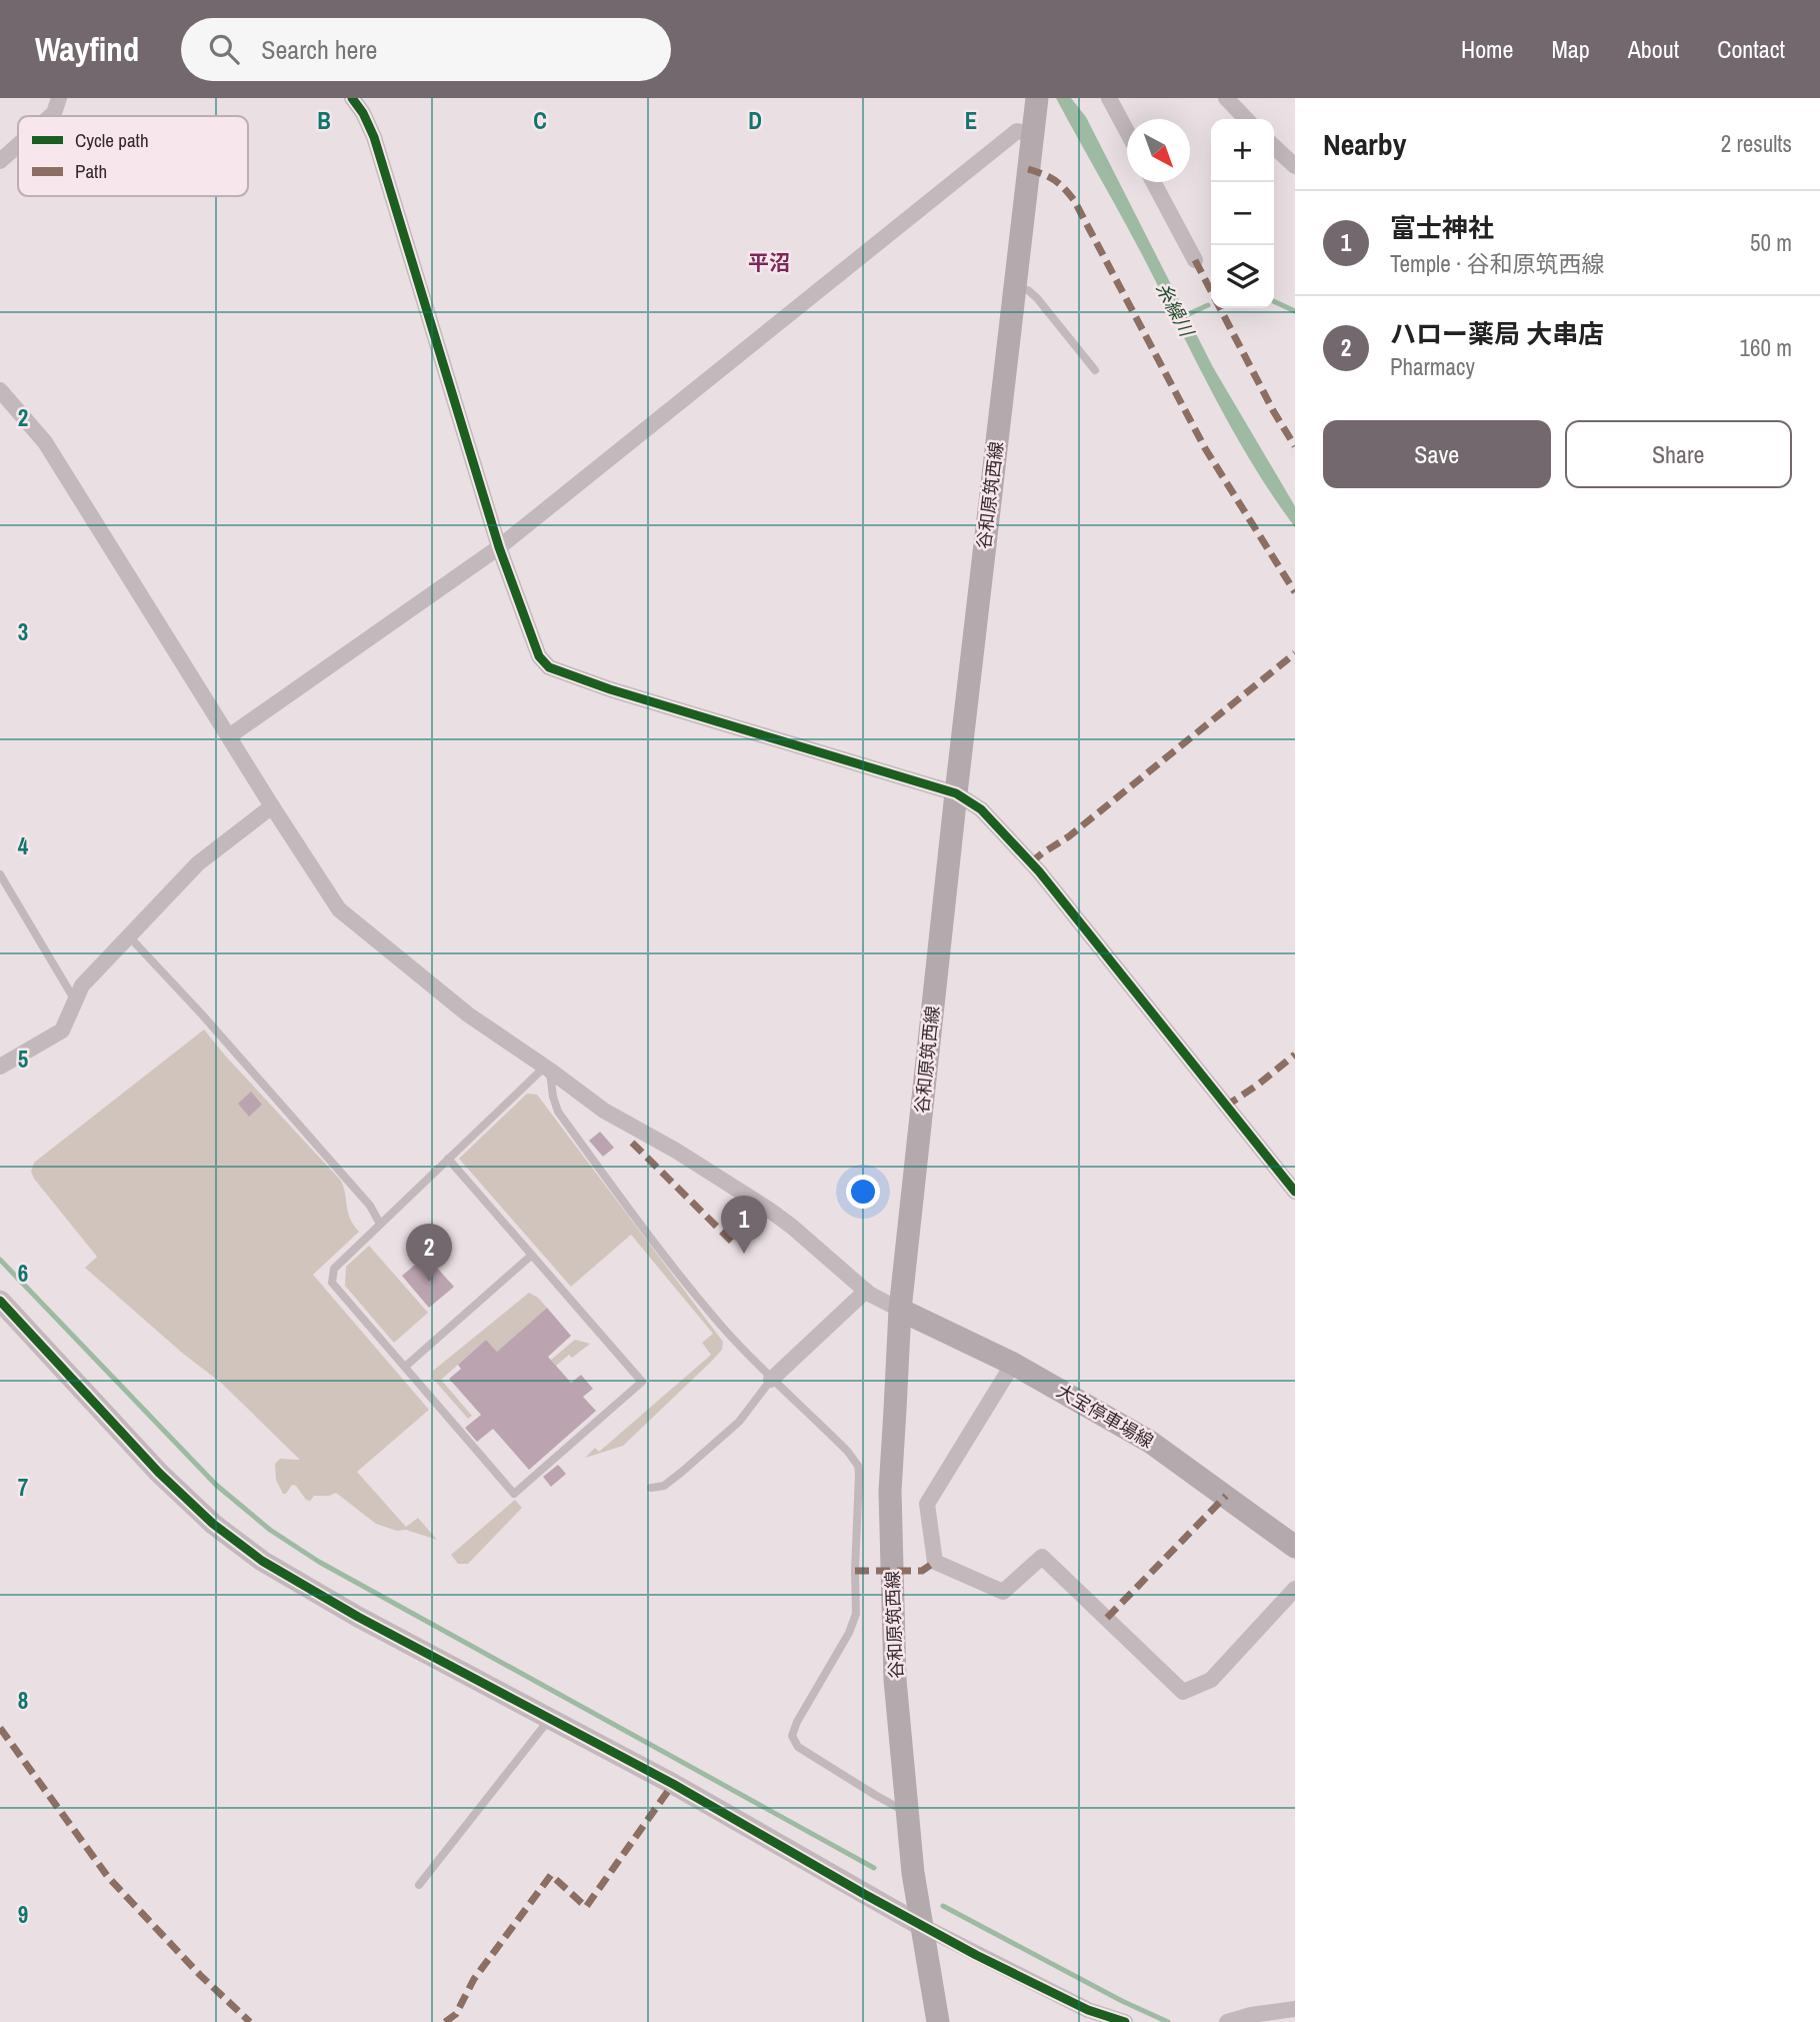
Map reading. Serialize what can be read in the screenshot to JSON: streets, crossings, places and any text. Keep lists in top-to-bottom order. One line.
{"streets":{"main road":["谷和原筑西線","大宝停車場線"]},"crossings":[["谷和原筑西線","大宝停車場線"]],"districts":["平沼"],"water":["糸繰川"],"legend":["Cycle path","Path"],"north":"bottom right","page":{"header":"Wayfind","search":"Search here","nav":["Home","Map","About","Contact"],"heading":["Nearby","2 results"],"map_buttons":["+","−"],"list":[{"mark":"1","name":"富士神社","note":"Temple · 谷和原筑西線","value":"50 m"},{"mark":"2","name":"ハロー薬局 大串店","note":"Pharmacy","value":"160 m"}],"buttons":["Save","Share"],"pins":["1","2"]},"grid":{"columns":["B","C","D","E"],"rows":["2","3","4","5","6","7","8","9"]}}
